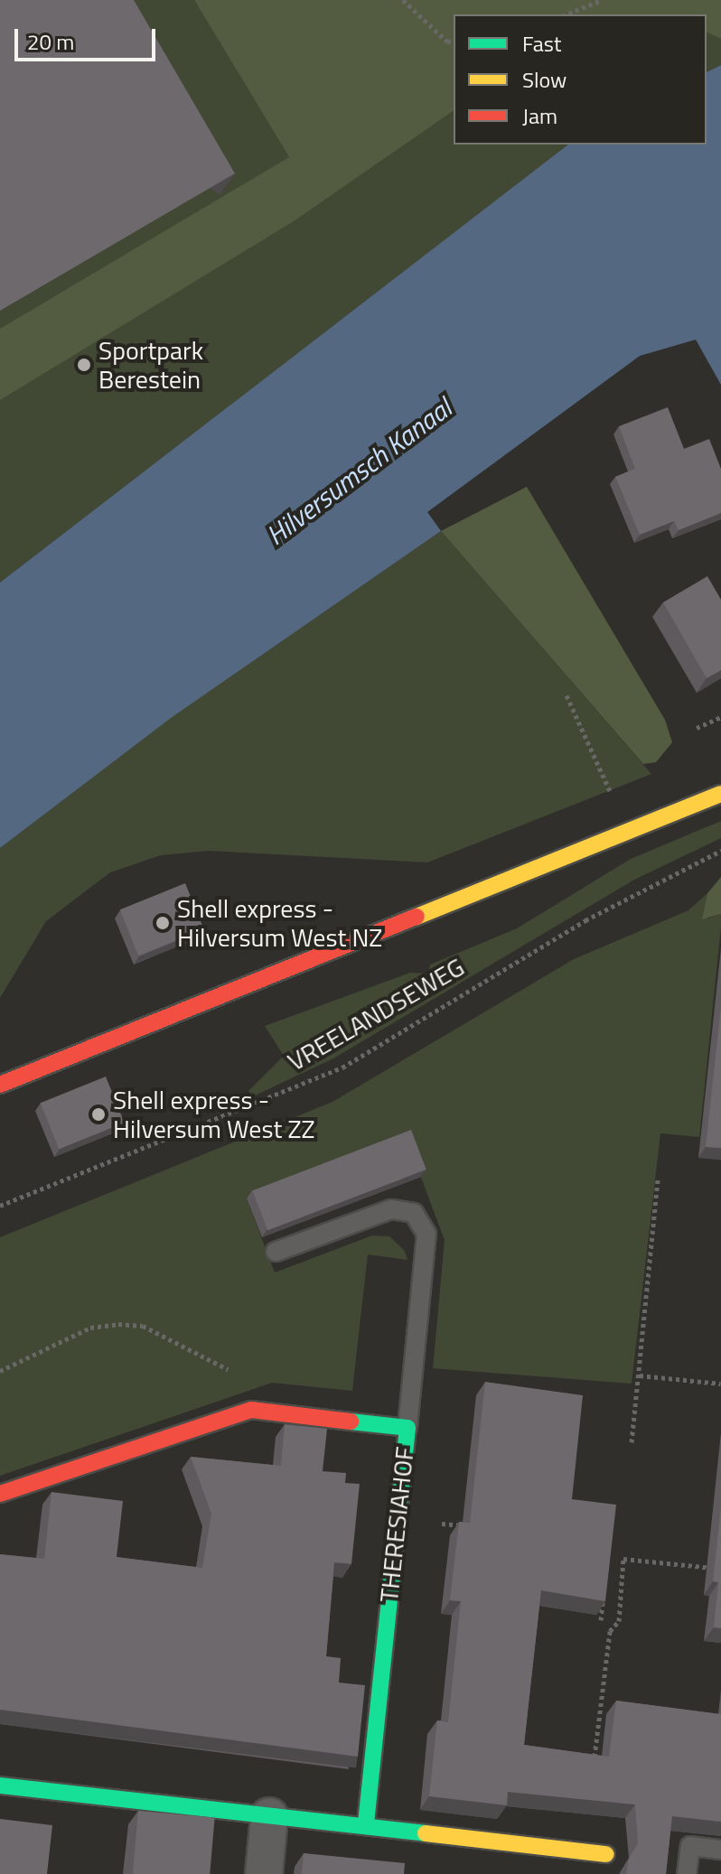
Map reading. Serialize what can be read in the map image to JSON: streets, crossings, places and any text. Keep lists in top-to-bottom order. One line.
{"streets":{"street":["THERESIAHOF"],"path":["VREELANDSEWEG"]},"water":["Hilversumsch Kanaal"],"places":["Sportpark Berestein","Shell express - Hilversum West NZ","Shell express - Hilversum West ZZ"],"legend":["Fast","Slow","Jam"],"scale_bar":"20 m"}
